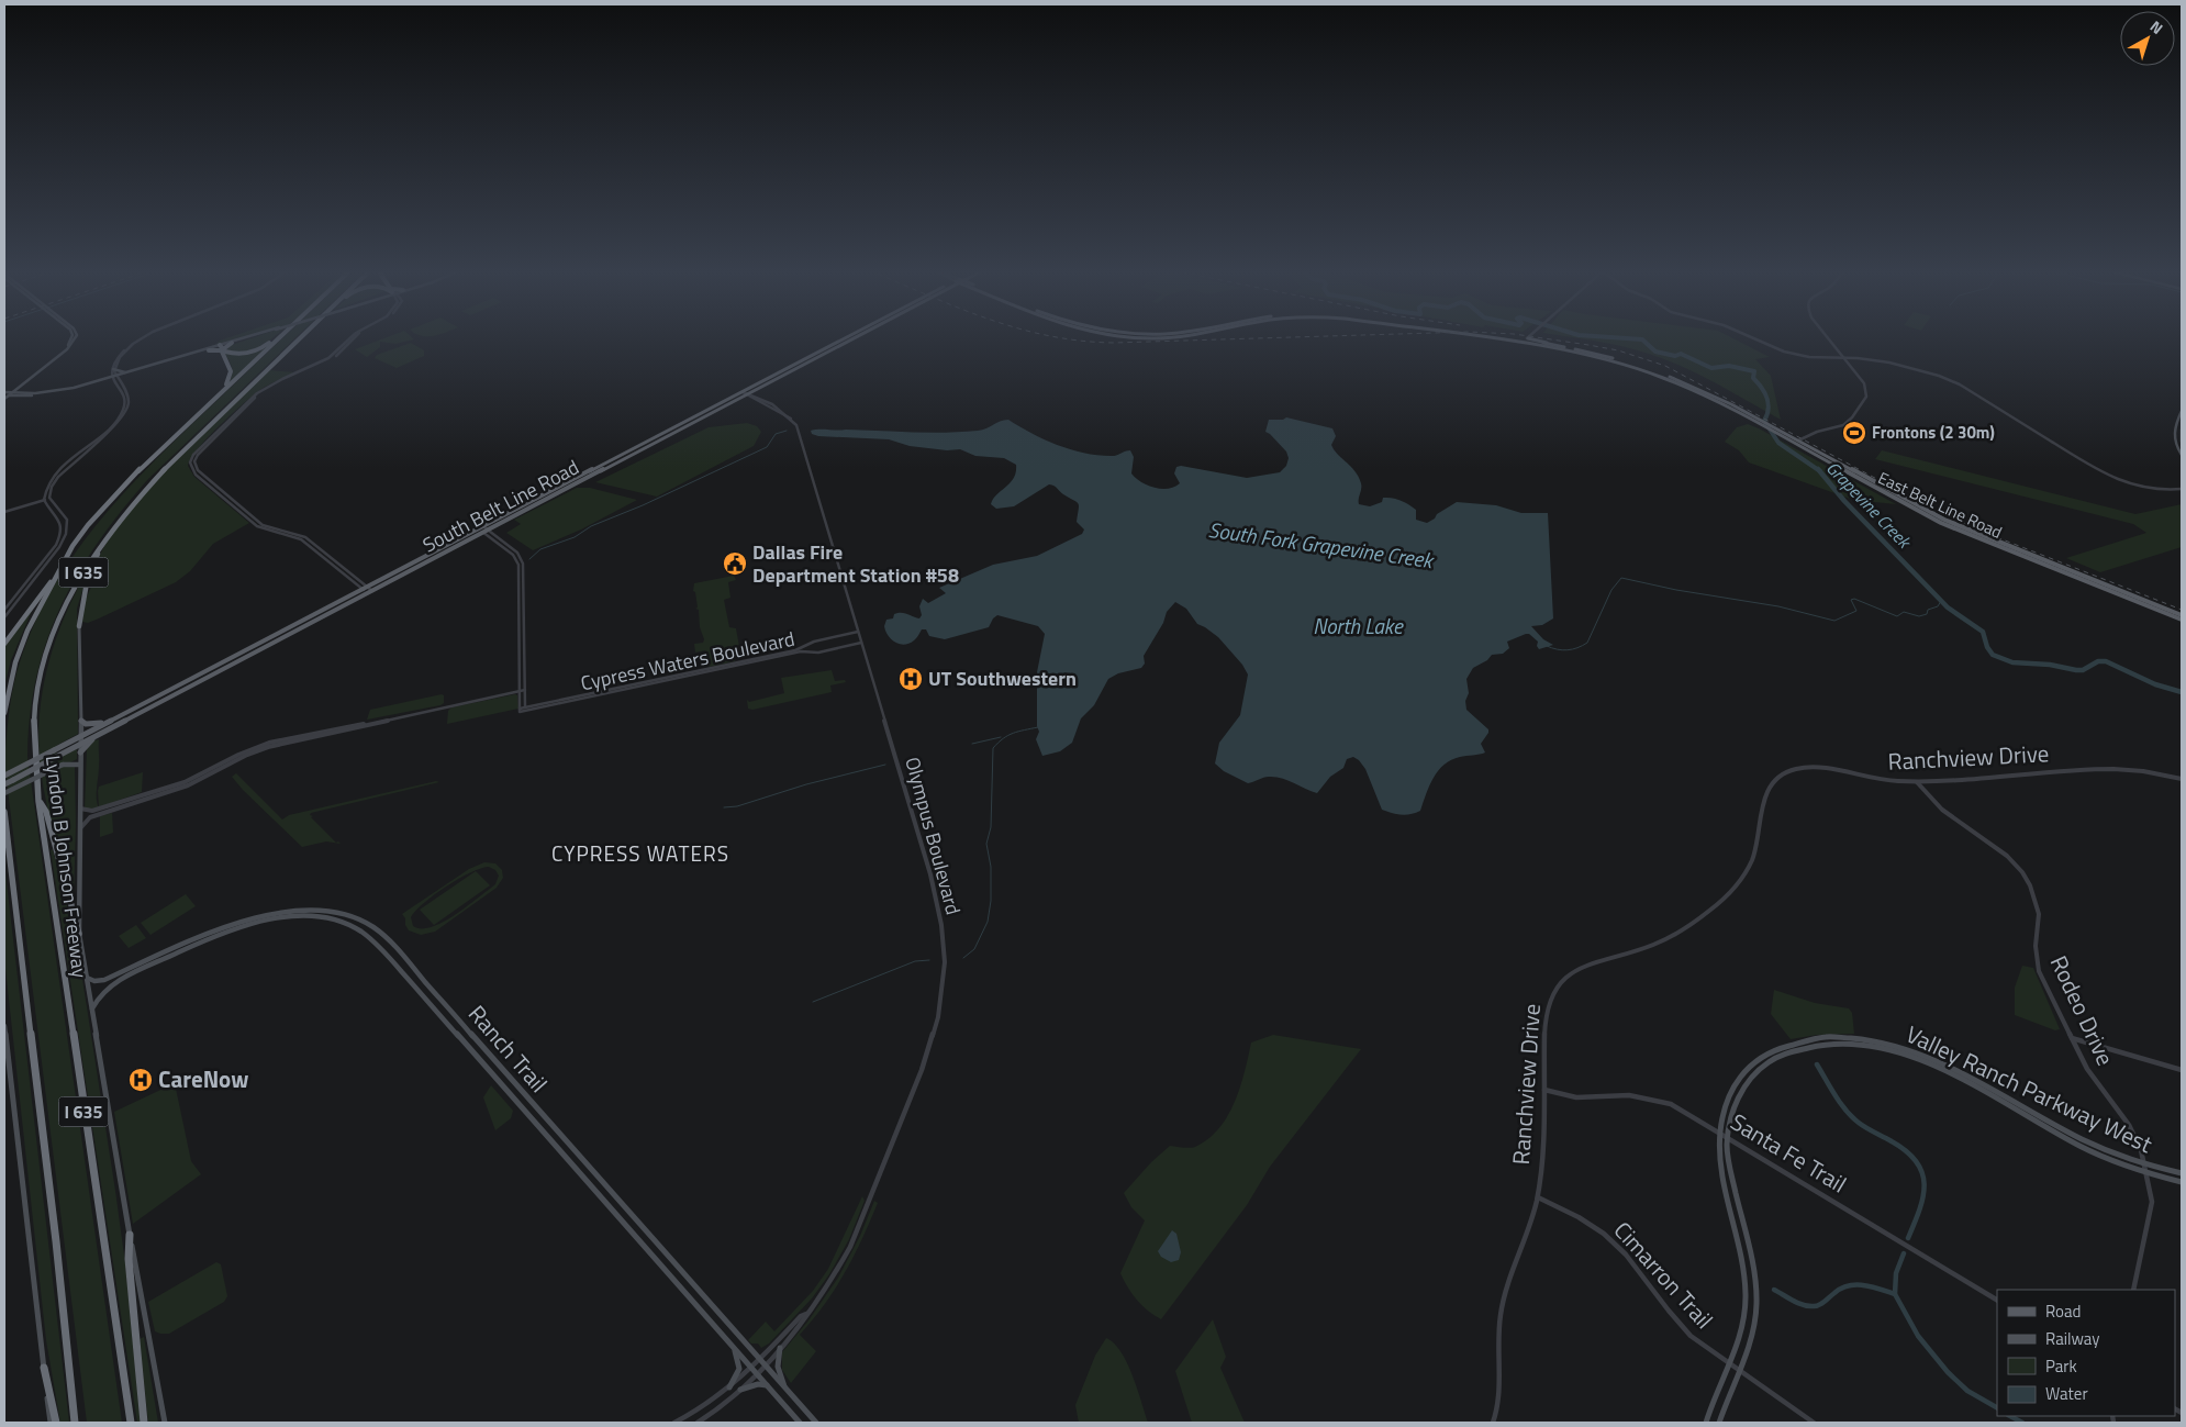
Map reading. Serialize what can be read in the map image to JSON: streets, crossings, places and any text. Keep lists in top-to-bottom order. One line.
{"streets":{"highway":["I 635","Lyndon B Johnson Freeway"],"main road":["East Belt Line Road","South Belt Line Road","Ranch Trail","Valley Ranch Parkway West"],"street":["Cypress Waters Boulevard","Ranchview Drive","Olympus Boulevard","Rodeo Drive","Santa Fe Trail","Cimarron Trail"]},"crossings":[["South Belt Line Road","Olympus Boulevard"],["Cypress Waters Boulevard","Olympus Boulevard"],["Ranchview Drive","Rodeo Drive"],["Ranchview Drive","Santa Fe Trail"],["Ranchview Drive","Cimarron Trail"],["Olympus Boulevard","Ranch Trail"],["Rodeo Drive","Valley Ranch Parkway West"],["Valley Ranch Parkway West","Santa Fe Trail"],["Valley Ranch Parkway West","Cimarron Trail"]],"districts":["CYPRESS WATERS"],"water":["Grapevine Creek","South Fork Grapevine Creek","North Lake"],"places":{"sports":["Frontons (2 30m)"],"public building":["Dallas Fire Department Station #58"],"hospital":["UT Southwestern","CareNow"]},"legend":["Road","Railway","Park","Water"],"north":"top right"}
